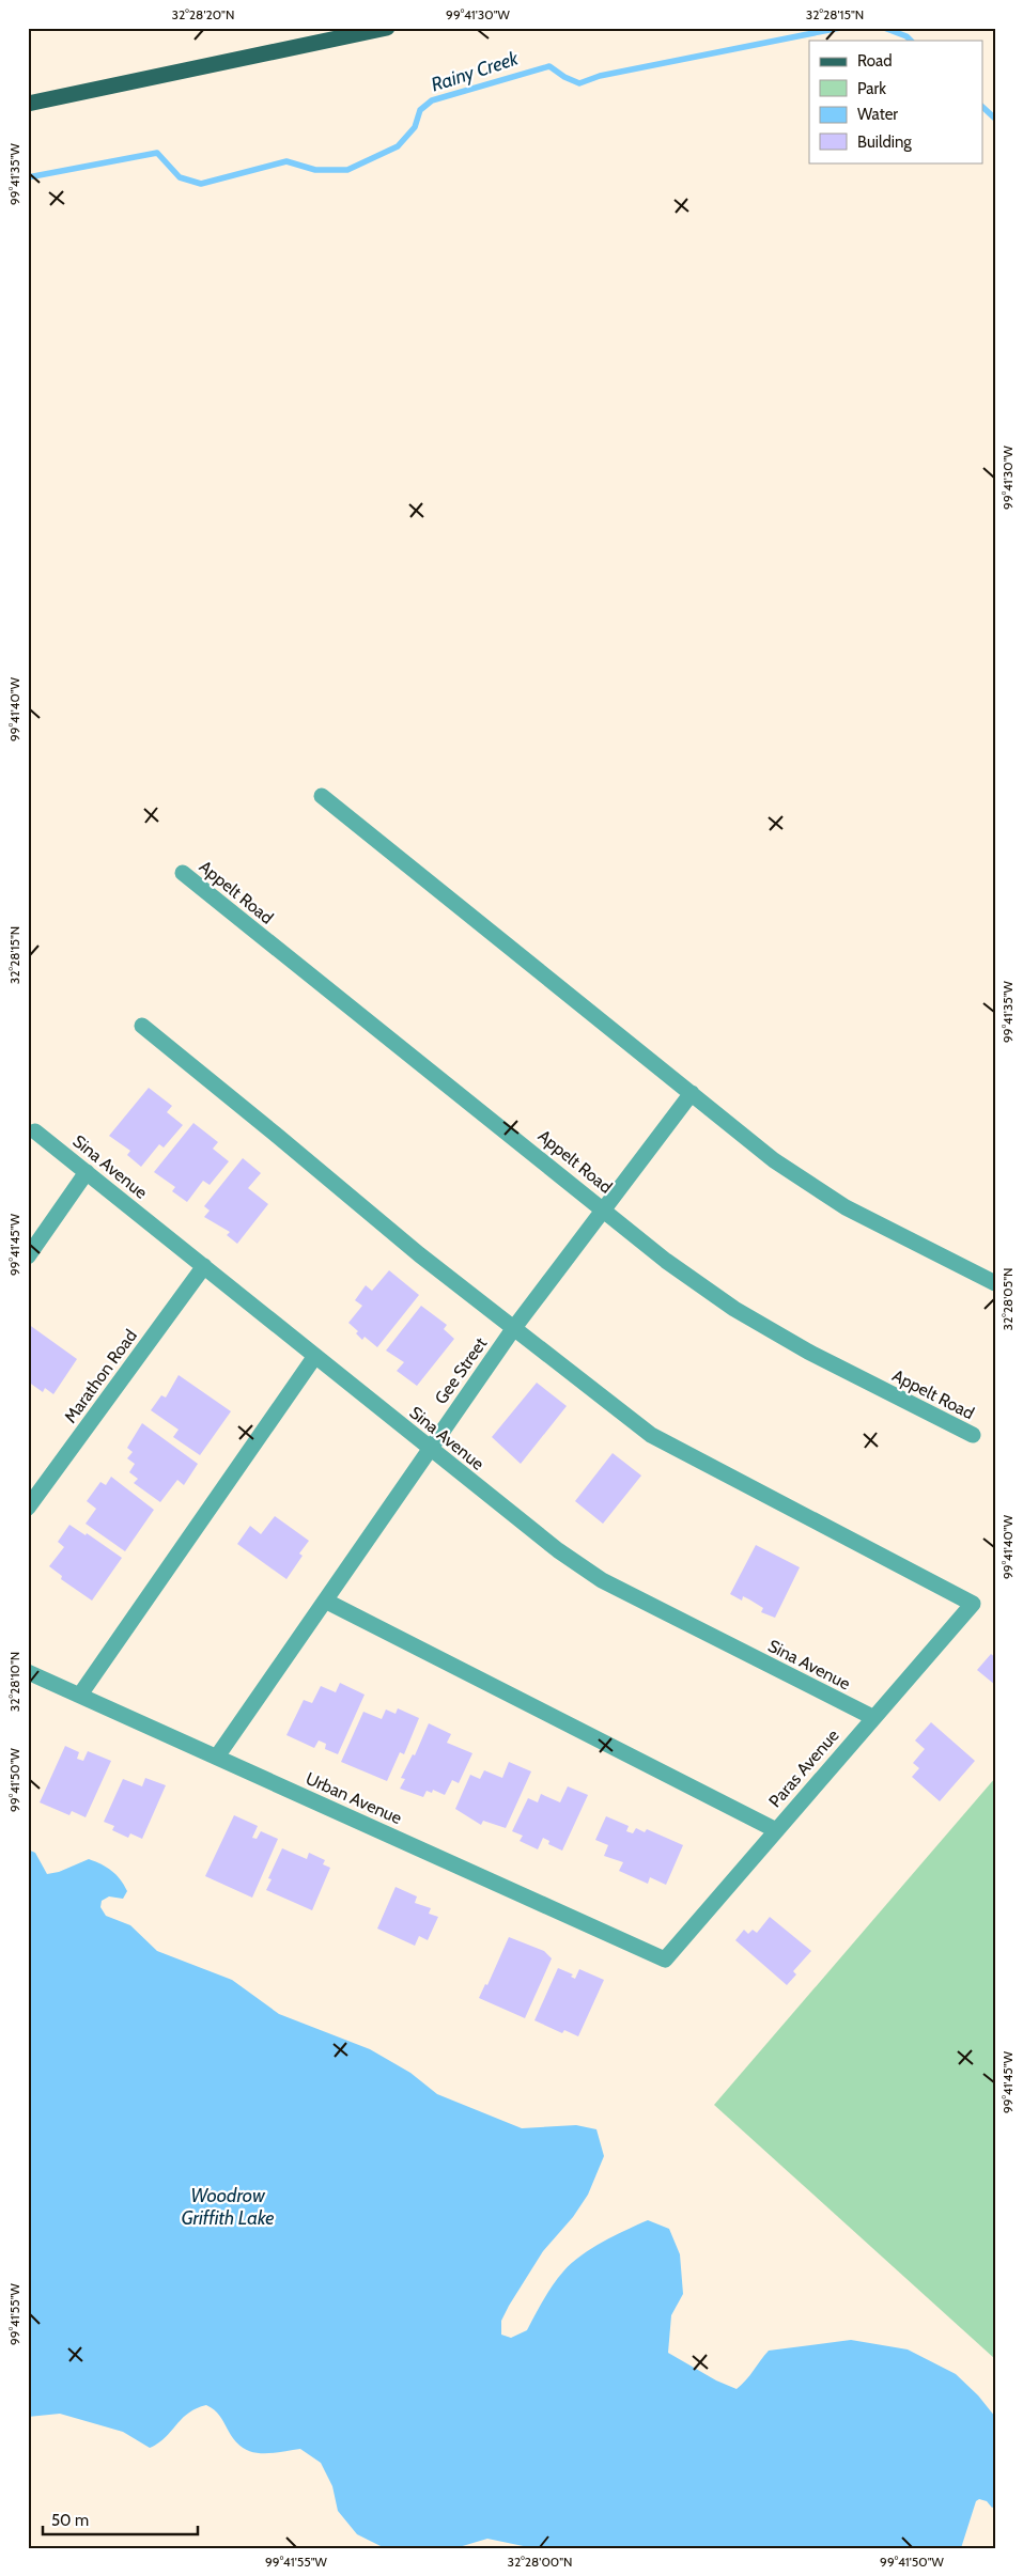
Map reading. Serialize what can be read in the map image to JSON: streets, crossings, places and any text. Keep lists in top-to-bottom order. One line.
{"streets":{"street":["Appelt Road","Sina Avenue","Gee Street","Marathon Road","Paras Avenue","Urban Avenue"]},"crossings":[["Appelt Road","Gee Street"],["Sina Avenue","Gee Street"],["Sina Avenue","Marathon Road"],["Sina Avenue","Paras Avenue"],["Gee Street","Paras Avenue"],["Gee Street","Urban Avenue"],["Paras Avenue","Urban Avenue"]],"water":["Rainy Creek","Woodrow Griffith Lake"],"legend":["Road","Park","Water","Building"],"scale_bar":"50 m","coordinates":["32°28'20\"N","99°41'30\"W","32°28'15\"N","99°41'35\"W","99°41'40\"W","99°41'45\"W","32°28'05\"N","32°28'10\"N","99°41'50\"W","99°41'55\"W","32°28'00\"N"]}
